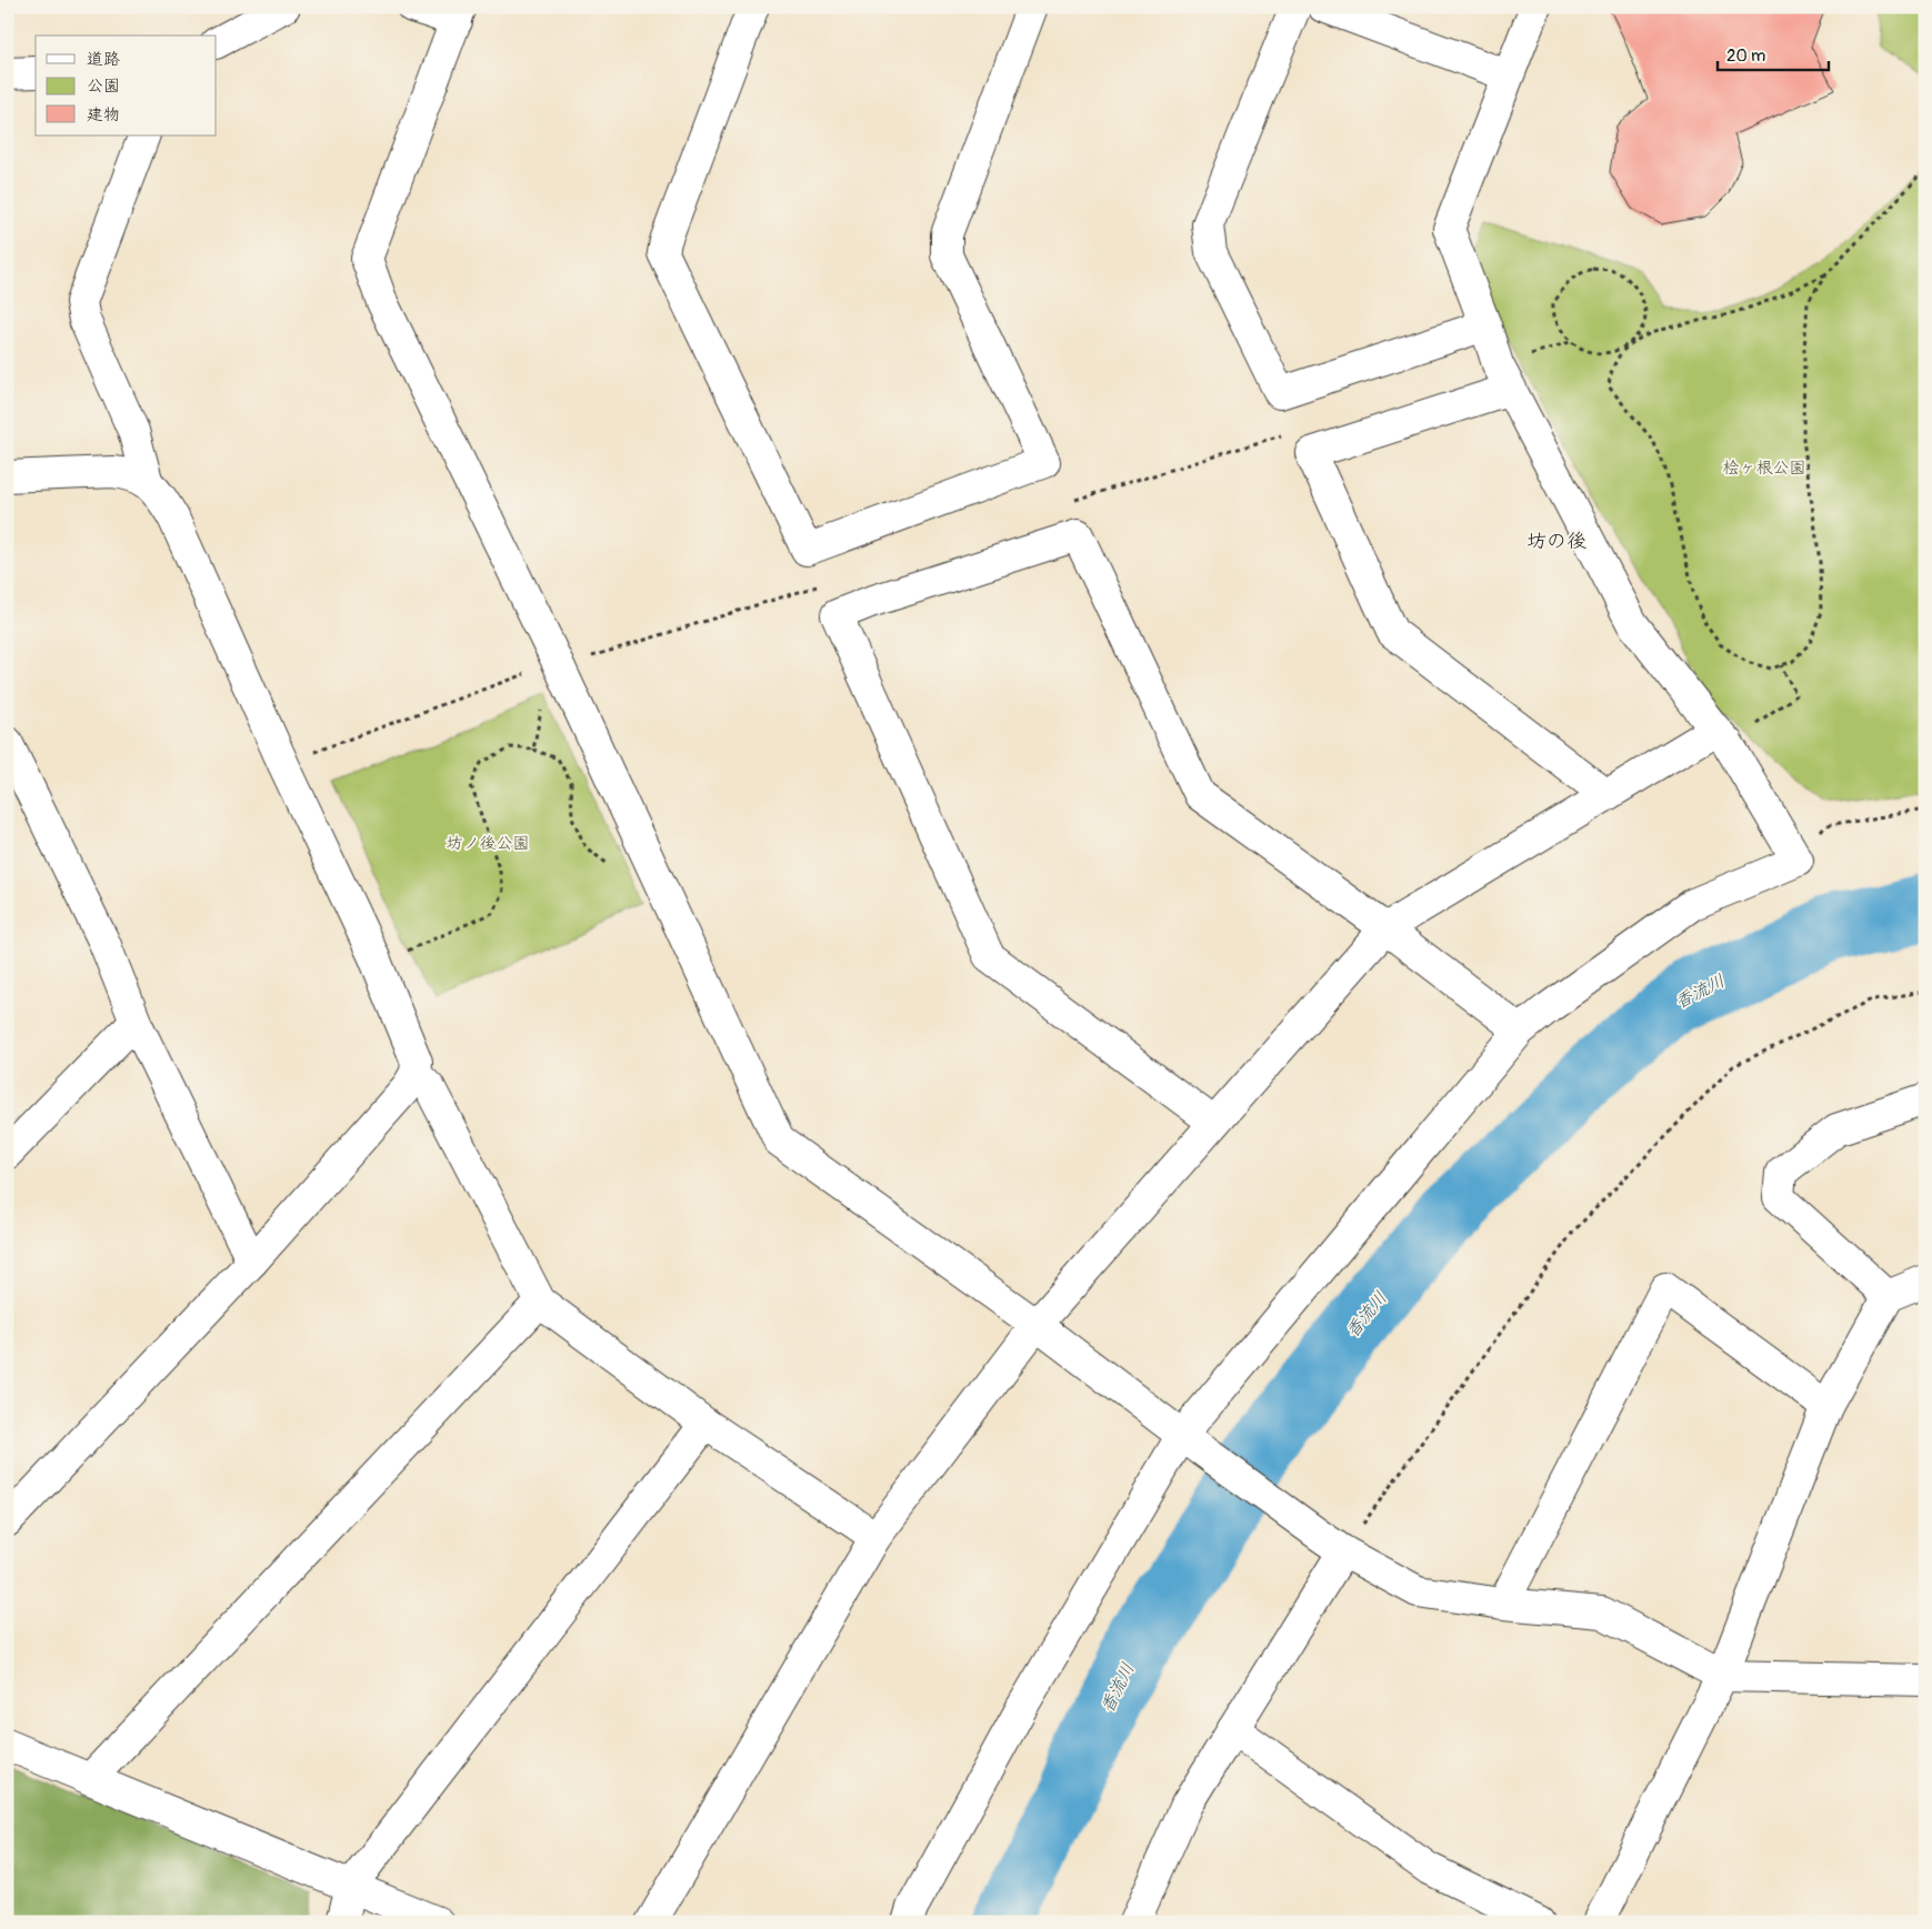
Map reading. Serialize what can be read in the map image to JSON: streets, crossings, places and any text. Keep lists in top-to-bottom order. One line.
{"districts":["坊の後"],"water":["香流川"],"parks":["桧ヶ根公園","坊ノ後公園"],"legend":["道路","公園","建物"],"scale_bar":"20 m"}
